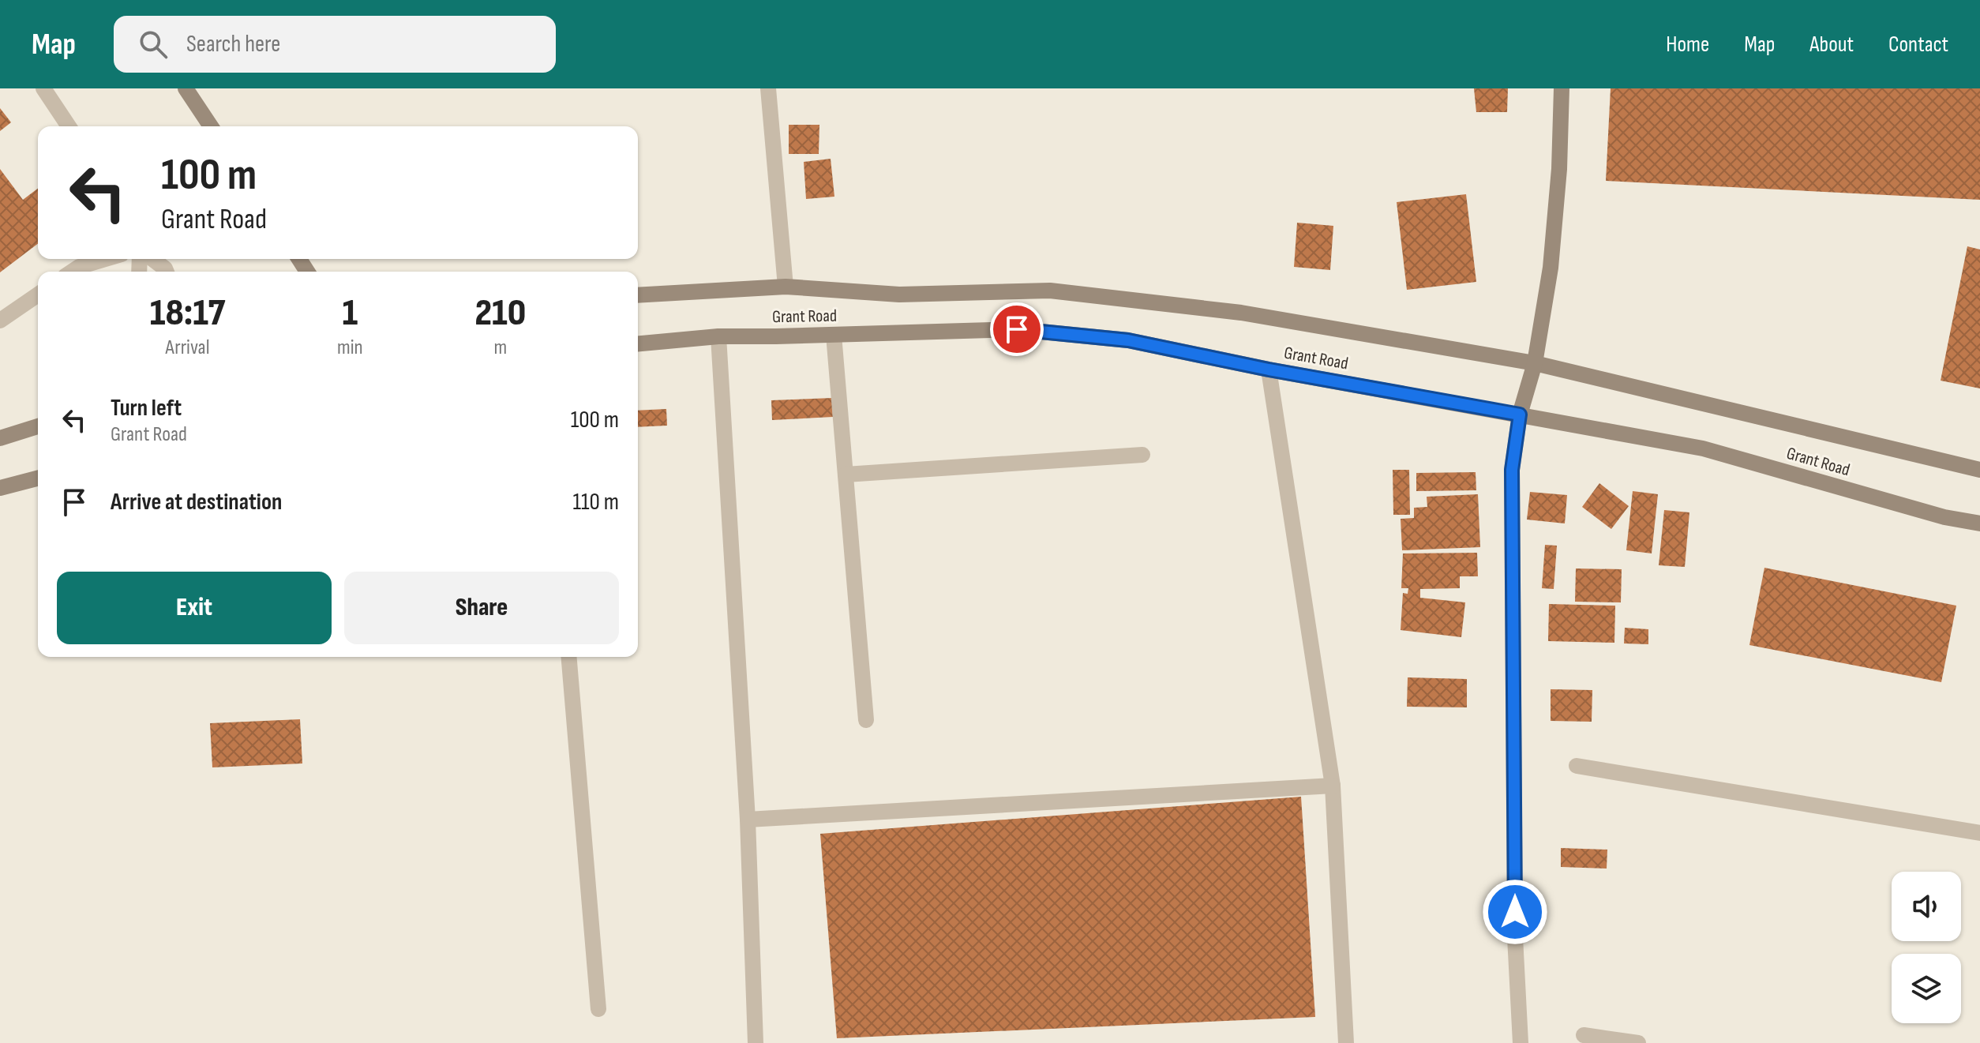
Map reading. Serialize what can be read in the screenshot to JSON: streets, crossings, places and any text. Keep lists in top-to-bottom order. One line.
{"streets":{"main road":["Grant Road"]},"page":{"header":"Map","search":"Search here","nav":["Home","Map","About","Contact"],"turn":["100 m","Grant Road"],"eta":["18:17","Arrival","1","min","210","m"],"list":[{"name":"Turn left","note":"Grant Road","value":"100 m"},{"name":"Arrive at destination","value":"110 m"}],"buttons":["Exit","Share"]}}
